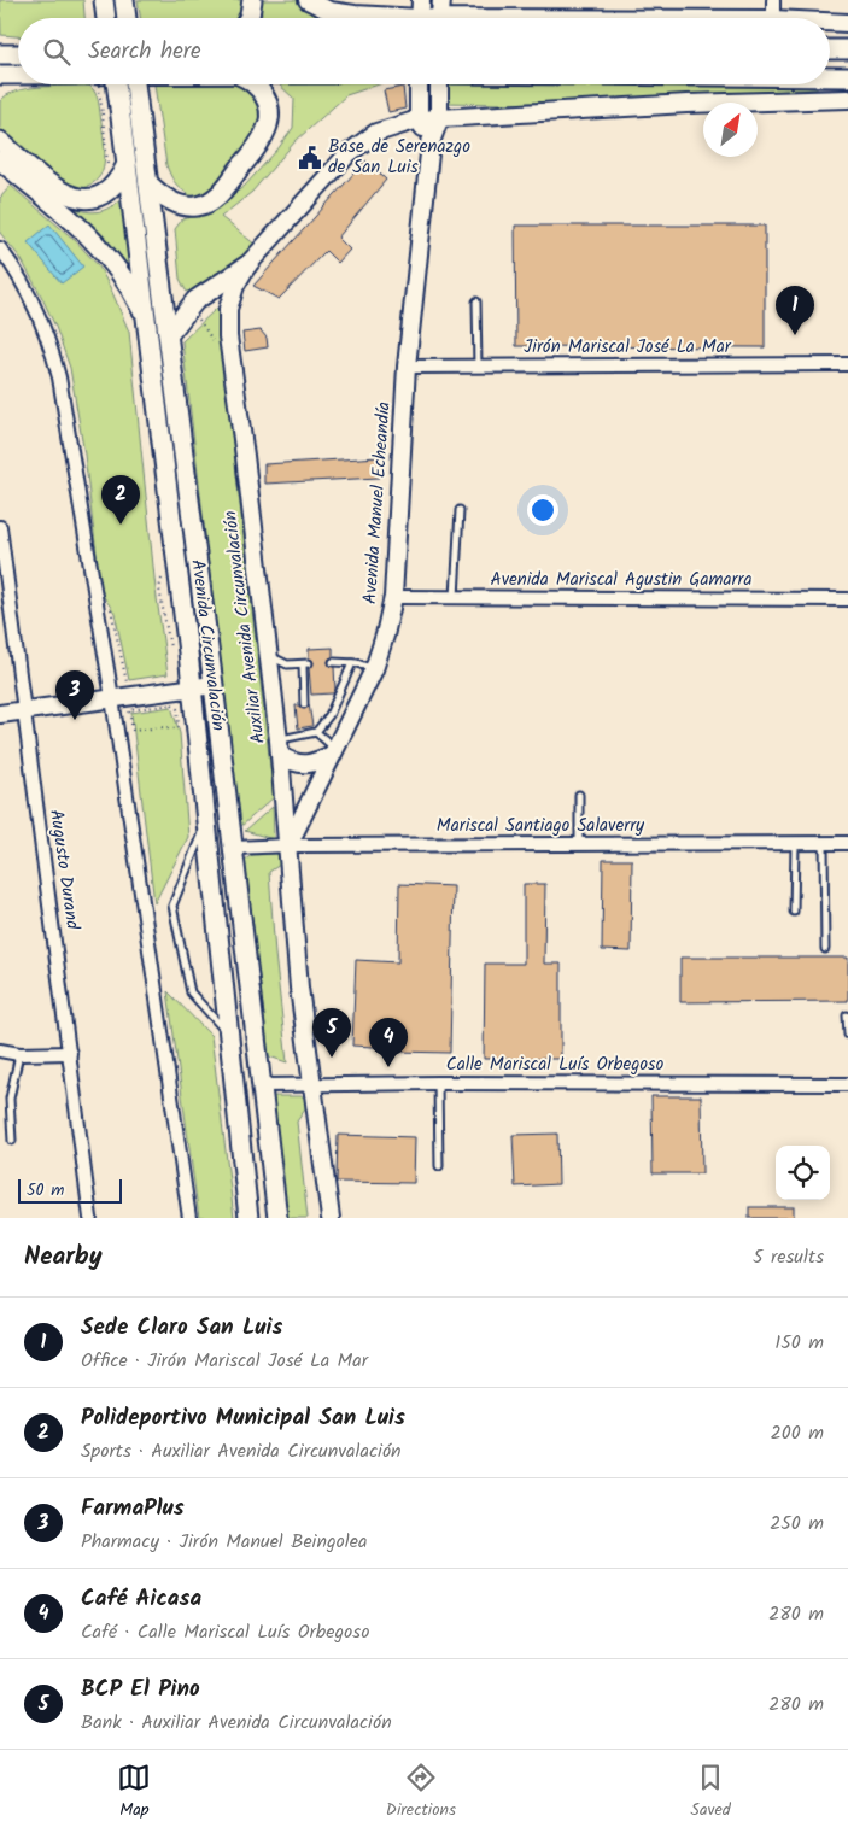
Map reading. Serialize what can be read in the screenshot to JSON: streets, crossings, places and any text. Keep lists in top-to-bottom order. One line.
{"streets":{"main road":["Avenida Circunvalación"],"street":["Jirón Mariscal José La Mar","Avenida Manuel Echeandía","Avenida Mariscal Agustin Gamarra","Auxiliar Avenida Circunvalación","Mariscal Santiago Salaverry","Augusto Durand","Calle Mariscal Luís Orbegoso"]},"crossings":[["Jirón Mariscal José La Mar","Avenida Manuel Echeandía"],["Avenida Manuel Echeandía","Avenida Mariscal Agustin Gamarra"],["Avenida Manuel Echeandía","Auxiliar Avenida Circunvalación"],["Avenida Manuel Echeandía","Mariscal Santiago Salaverry"],["Auxiliar Avenida Circunvalación","Mariscal Santiago Salaverry"],["Auxiliar Avenida Circunvalación","Calle Mariscal Luís Orbegoso"],["Avenida Circunvalación","Mariscal Santiago Salaverry"],["Avenida Circunvalación","Calle Mariscal Luís Orbegoso"]],"places":{"public building":["Base de Serenazgo de San Luis"]},"scale_bar":"50 m","north":"top right","page":{"search":"Search here","pins":["1","2","3","5","4"],"scale":"50 m","heading":["Nearby","5 results"],"list":[{"mark":"1","name":"Sede Claro San Luis","note":"Office · Jirón Mariscal José La Mar","value":"150 m"},{"mark":"2","name":"Polideportivo Municipal San Luis","note":"Sports · Auxiliar Avenida Circunvalación","value":"200 m"},{"mark":"3","name":"FarmaPlus","note":"Pharmacy · Jirón Manuel Beingolea","value":"250 m"},{"mark":"4","name":"Café Aicasa","note":"Café · Calle Mariscal Luís Orbegoso","value":"280 m"},{"mark":"5","name":"BCP El Pino","note":"Bank · Auxiliar Avenida Circunvalación","value":"280 m"}],"nav":["Map","Directions","Saved"]}}
